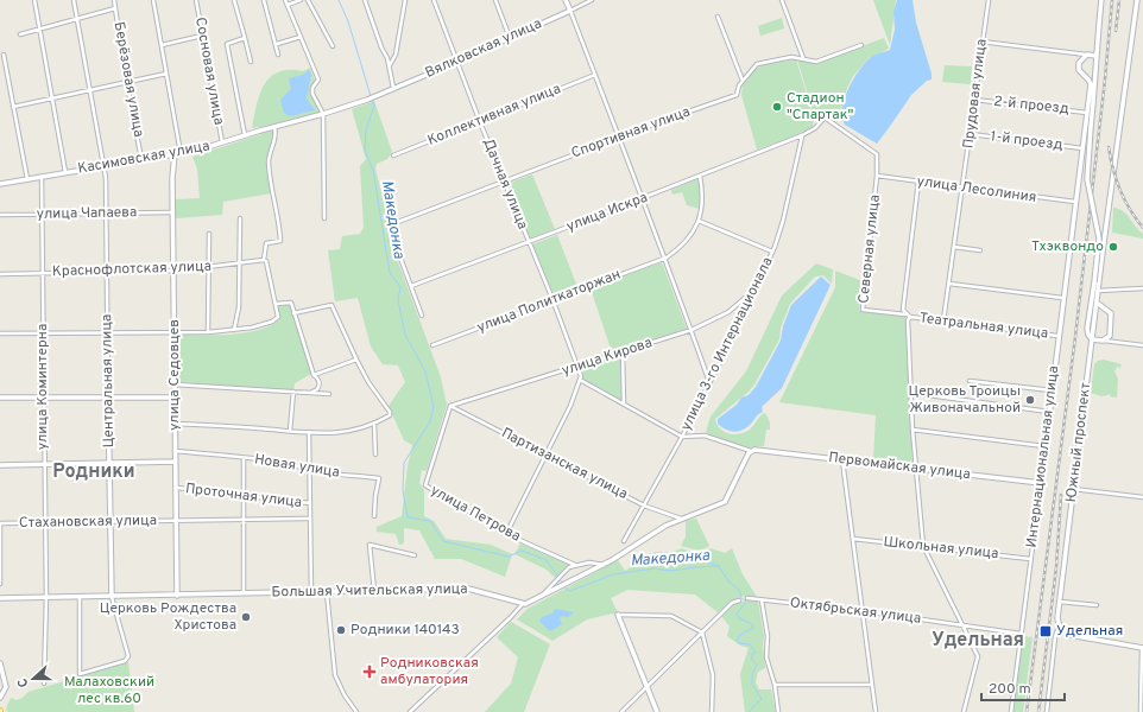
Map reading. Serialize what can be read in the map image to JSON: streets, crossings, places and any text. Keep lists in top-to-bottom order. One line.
{"streets":{"main road":["Вялковская улица","Касимовская улица","улица Седовцев","Центральная улица","Южный проспект","Интернациональная улица","Первомайская улица","Большая Учительская улица"],"street":["Сосновая улица","Берёзовая улица","Прудовая улица","2-й проезд","Коллективная улица","Спортивная улица","1-й проезд","Дачная улица","улица Лесолиния","улица Искра","улица Чапаева","Северная улица","Краснофлотская улица","улица Политкаторжан","Театральная улица","улица 3-го Интернационала","улица Кирова","улица Коминтерна","Партизанская улица","Новая улица","Проточная улица","улица Петрова","Стахановская улица","Школьная улица","Октябрьская улица"]},"crossings":[["Вялковская улица","Касимовская улица"],["Вялковская улица","Дачная улица"],["Сосновая улица","Касимовская улица"],["Берёзовая улица","Касимовская улица"],["Прудовая улица","2-й проезд"],["Прудовая улица","1-й проезд"],["Прудовая улица","улица Лесолиния"],["Прудовая улица","Театральная улица"],["2-й проезд","Интернациональная улица"],["Коллективная улица","Дачная улица"],["Спортивная улица","Дачная улица"],["Спортивная улица","улица Искра"],["1-й проезд","Интернациональная улица"],["Касимовская улица","улица Седовцев"],["Касимовская улица","Центральная улица"],["Касимовская улица","улица Коминтерна"],["Дачная улица","улица Искра"],["Дачная улица","улица Политкаторжан"],["Дачная улица","улица Кирова"],["улица Лесолиния","улица Искра"],["улица Лесолиния","Северная улица"],["улица Лесолиния","Интернациональная улица"],["улица Искра","Северная улица"],["улица Искра","улица 3-го Интернационала"],["улица Чапаева","улица Седовцев"],["улица Чапаева","Центральная улица"],["улица Чапаева","улица Коминтерна"],["Краснофлотская улица","улица Седовцев"],["Краснофлотская улица","Центральная улица"],["Краснофлотская улица","улица Коминтерна"],["Театральная улица","Интернациональная улица"],["улица 3-го Интернационала","улица Кирова"],["улица 3-го Интернационала","Партизанская улица"],["улица Кирова","Партизанская улица"],["улица Кирова","улица Петрова"],["улица Седовцев","Новая улица"],["улица Седовцев","Проточная улица"],["улица Седовцев","Стахановская улица"],["улица Седовцев","Большая Учительская улица"],["Центральная улица","Стахановская улица"],["Центральная улица","Большая Учительская улица"],["улица Коминтерна","Стахановская улица"],["улица Коминтерна","Большая Учительская улица"],["Интернациональная улица","Первомайская улица"],["Интернациональная улица","Школьная улица"],["Интернациональная улица","Октябрьская улица"],["Партизанская улица","улица Петрова"]],"districts":["Родники","Удельная"],"water":["Македонка"],"parks":["Малаховский лес кв.60"],"places":{"other":["Стадион \"Спартак\"","Тхэквондо","Церковь Троицы Живоначальной","Церковь Рождества Христова","Родники 140143"],"transit":["Удельная"],"health":["Родниковская амбулатория"]},"scale_bar":"200 m","north":"left"}
